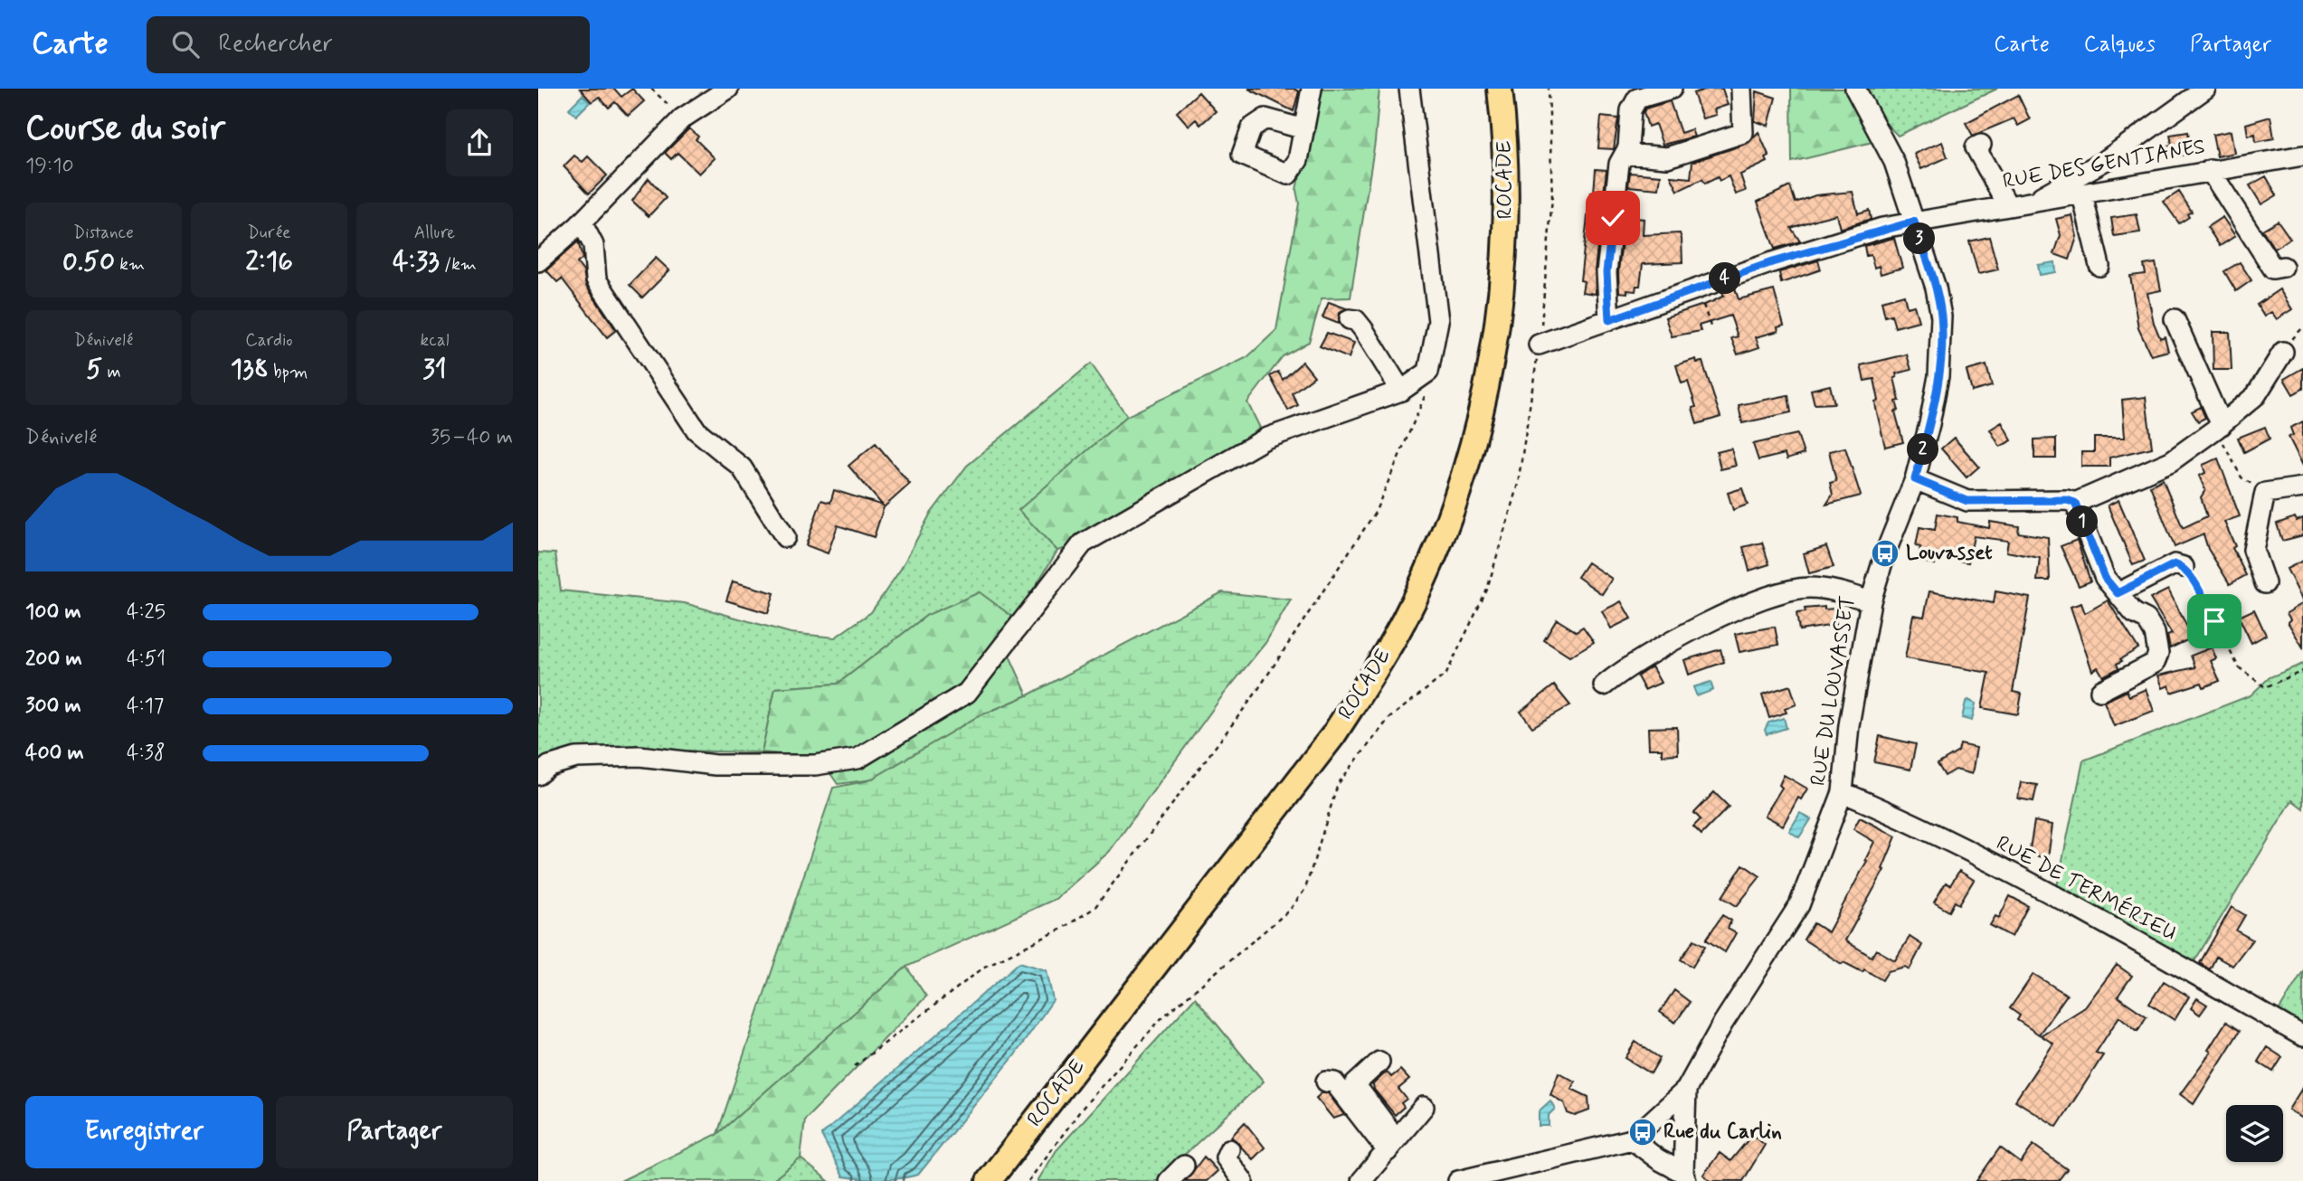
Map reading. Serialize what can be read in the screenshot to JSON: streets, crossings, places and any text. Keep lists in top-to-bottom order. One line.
{"streets":{"main road":["ROCADE"],"street":["RUE DES GENTIANES","RUE DU LOUVASSET","RUE DE TERMÉRIEU"]},"crossings":[["RUE DES GENTIANES","RUE DU LOUVASSET"],["RUE DU LOUVASSET","RUE DE TERMÉRIEU"]],"places":{"bus stop":["Louvasset","Rue du Carlin"]},"page":{"header":"Carte","search":"Rechercher","nav":["Carte","Calques","Partager"],"heading":["Course du soir","19:10"],"stats":[["Distance","0.50 km"],["Durée","2:16"],["Allure","4:33 /km"],["Dénivelé","5 m"],["Cardio","138 bpm"],["kcal","31"]],"pins":["3","4","2","1"],"chart":["Dénivelé","35–40 m"],"list":[{"name":"100 m","note":"4:25"},{"name":"200 m","note":"4:51"},{"name":"300 m","note":"4:17"},{"name":"400 m","note":"4:38"}],"buttons":["Enregistrer","Partager"]}}
